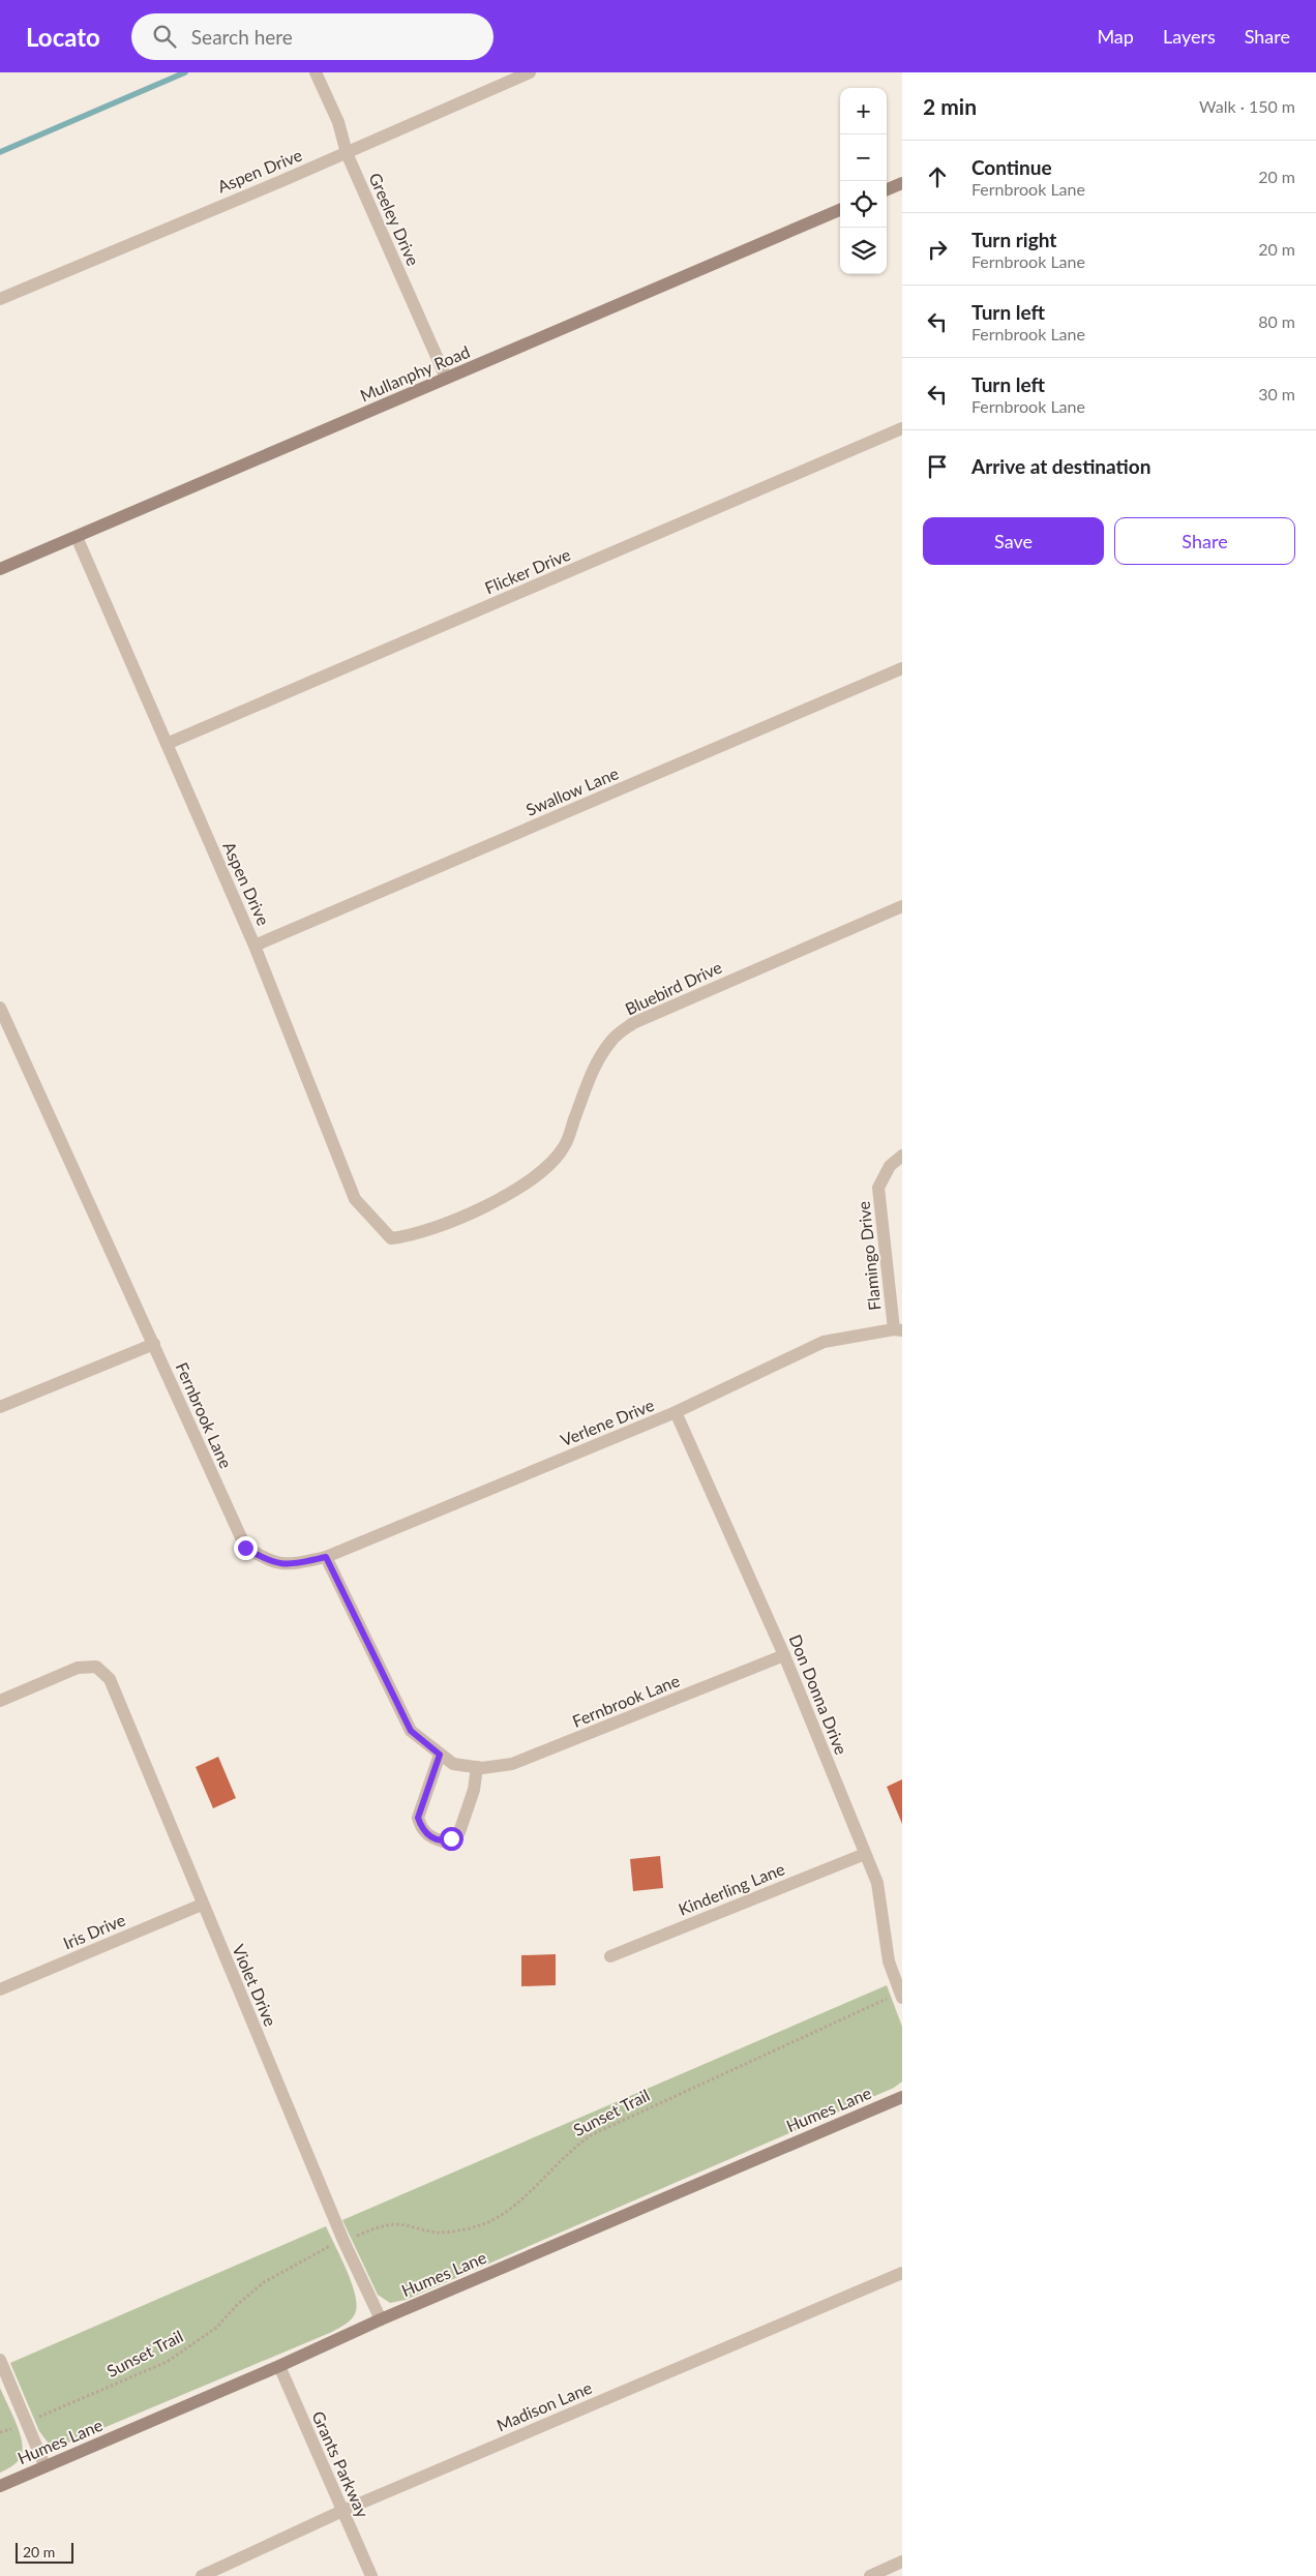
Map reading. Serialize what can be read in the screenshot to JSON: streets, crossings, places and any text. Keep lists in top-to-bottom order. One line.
{"streets":{"street":["Aspen Drive","Greeley Drive","Mullanphy Road","Flicker Drive","Swallow Lane","Bluebird Drive","Flamingo Drive","Fernbrook Lane","Verlene Drive","Don Donna Drive","Kinderling Lane","Iris Drive","Violet Drive","Humes Lane","Madison Lane","Grants Parkway"],"path":["Sunset Trail"]},"crossings":[["Aspen Drive","Greeley Drive"],["Aspen Drive","Mullanphy Road"],["Aspen Drive","Flicker Drive"],["Aspen Drive","Swallow Lane"],["Aspen Drive","Bluebird Drive"],["Greeley Drive","Mullanphy Road"],["Flamingo Drive","Verlene Drive"],["Fernbrook Lane","Verlene Drive"],["Fernbrook Lane","Don Donna Drive"],["Verlene Drive","Don Donna Drive"],["Don Donna Drive","Kinderling Lane"],["Don Donna Drive","Sunset Trail"],["Iris Drive","Violet Drive"],["Violet Drive","Humes Lane"],["Humes Lane","Grants Parkway"],["Madison Lane","Grants Parkway"]],"scale_bar":"20 m","page":{"header":"Locato","search":"Search here","nav":["Map","Layers","Share"],"heading":["2 min","Walk · 150 m"],"map_buttons":["+","−"],"list":[["Continue","Fernbrook Lane","20 m"],["Turn right","Fernbrook Lane","20 m"],["Turn left","Fernbrook Lane","80 m"],["Turn left","Fernbrook Lane","30 m"],"Arrive at destination"],"buttons":["Save","Share"],"scale":"20 m"}}
